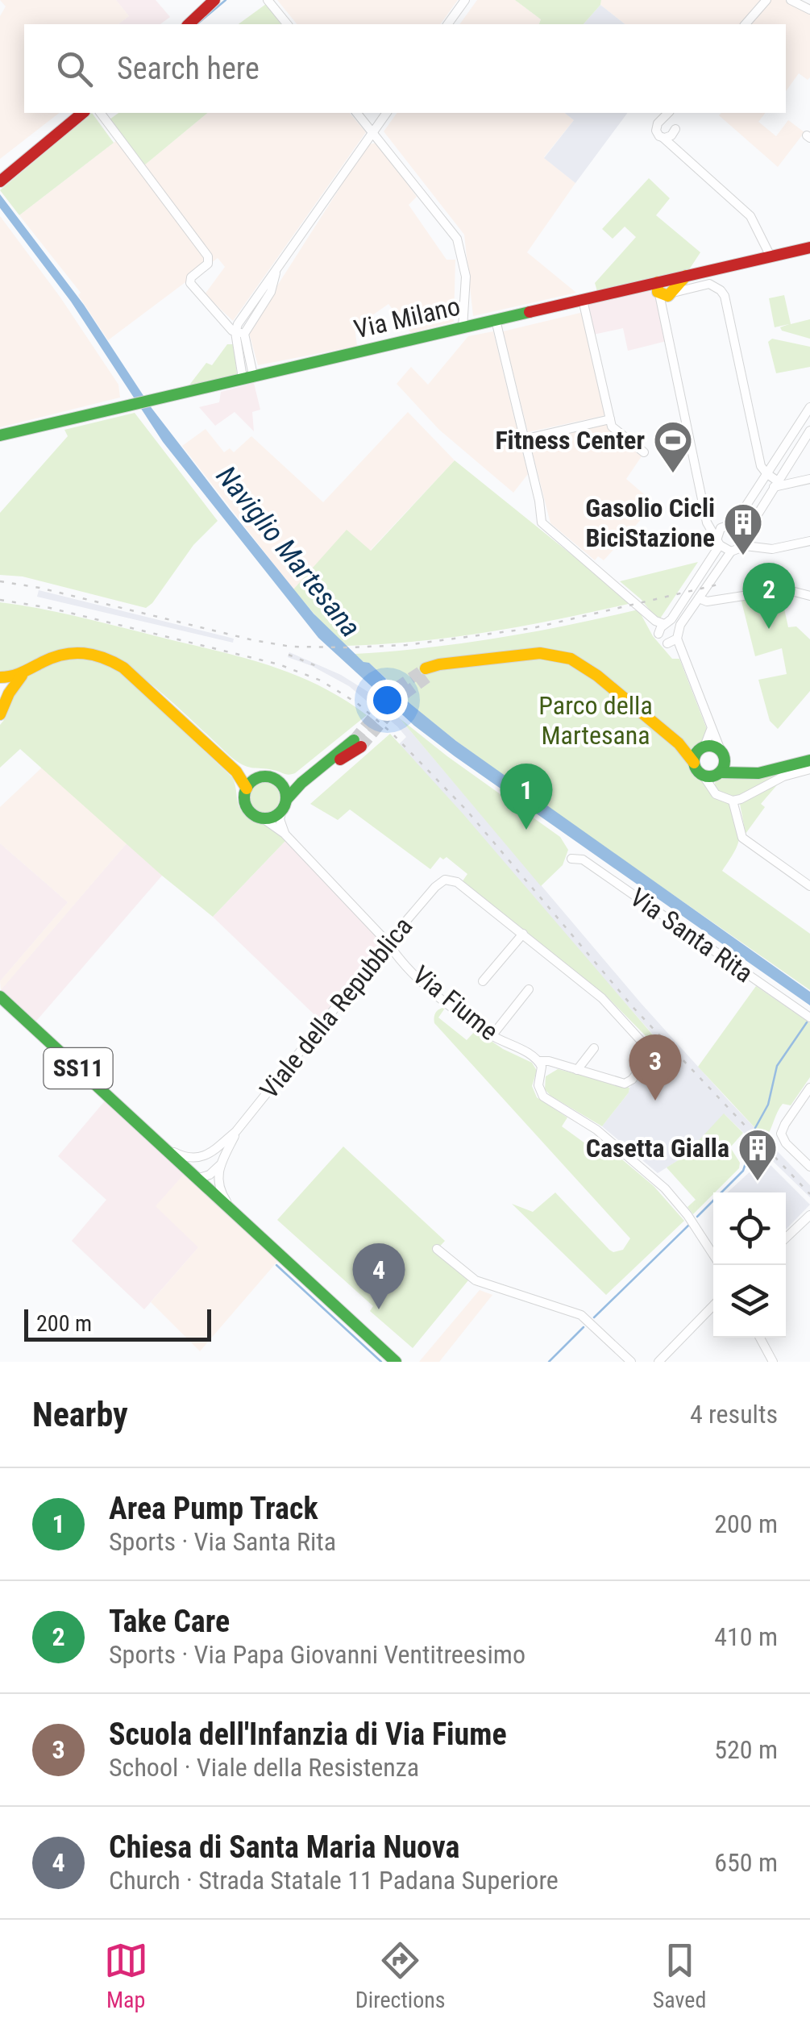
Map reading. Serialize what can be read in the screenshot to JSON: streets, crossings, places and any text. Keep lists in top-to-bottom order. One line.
{"streets":{"main road":["Via Milano","SS11"],"street":["Via Santa Rita","Via Fiume","Viale della Repubblica"]},"crossings":[["Via Fiume","Viale della Repubblica"],["Viale della Repubblica","SS11"]],"water":["Naviglio Martesana"],"parks":["Parco della Martesana"],"places":{"sports":["Fitness Center"],"building":["Gasolio Cicli BiciStazione","Casetta Gialla"]},"scale_bar":"200 m","page":{"search":"Search here","pins":["2","1","3","4"],"scale":"200 m","heading":["Nearby","4 results"],"list":[{"mark":"1","name":"Area Pump Track","note":"Sports · Via Santa Rita","value":"200 m"},{"mark":"2","name":"Take Care","note":"Sports · Via Papa Giovanni Ventitreesimo","value":"410 m"},{"mark":"3","name":"Scuola dell'Infanzia di Via Fiume","note":"School · Viale della Resistenza","value":"520 m"},{"mark":"4","name":"Chiesa di Santa Maria Nuova","note":"Church · Strada Statale 11 Padana Superiore","value":"650 m"}],"nav":["Map","Directions","Saved"]}}
